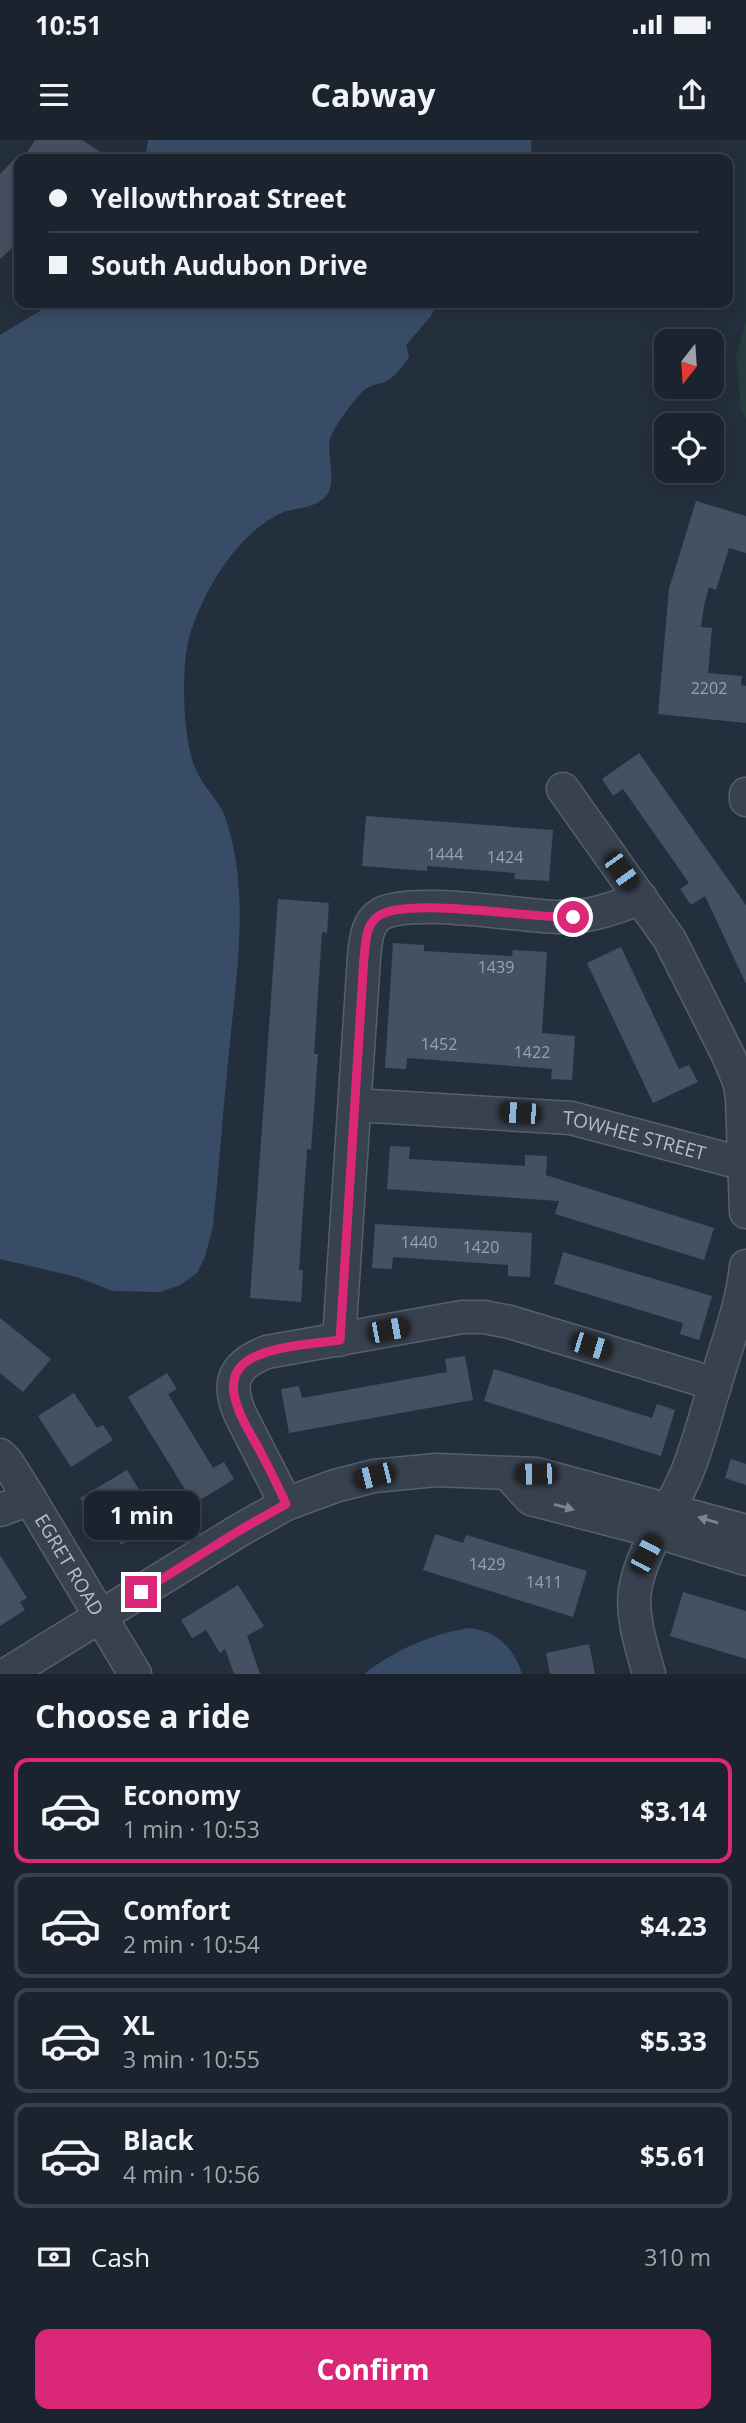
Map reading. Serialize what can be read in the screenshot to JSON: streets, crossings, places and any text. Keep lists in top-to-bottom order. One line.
{"streets":{"street":["TOWHEE STREET","EGRET ROAD"]},"house_numbers":["2202","1444","1424","1439","1452","1422","1440","1420","1429","1411"],"north":"bottom","page":{"status":"10:51","header":"Cabway","banner":["Yellowthroat Street","South Audubon Drive"],"bubble":"1 min","heading":"Choose a ride","list":[{"name":"Economy","note":"1 min · 10:53","value":"$3.14"},{"name":"Comfort","note":"2 min · 10:54","value":"$4.23"},{"name":"XL","note":"3 min · 10:55","value":"$5.33"},{"name":"Black","note":"4 min · 10:56","value":"$5.61"}],"pay":["Cash","310 m"],"buttons":"Confirm"}}
